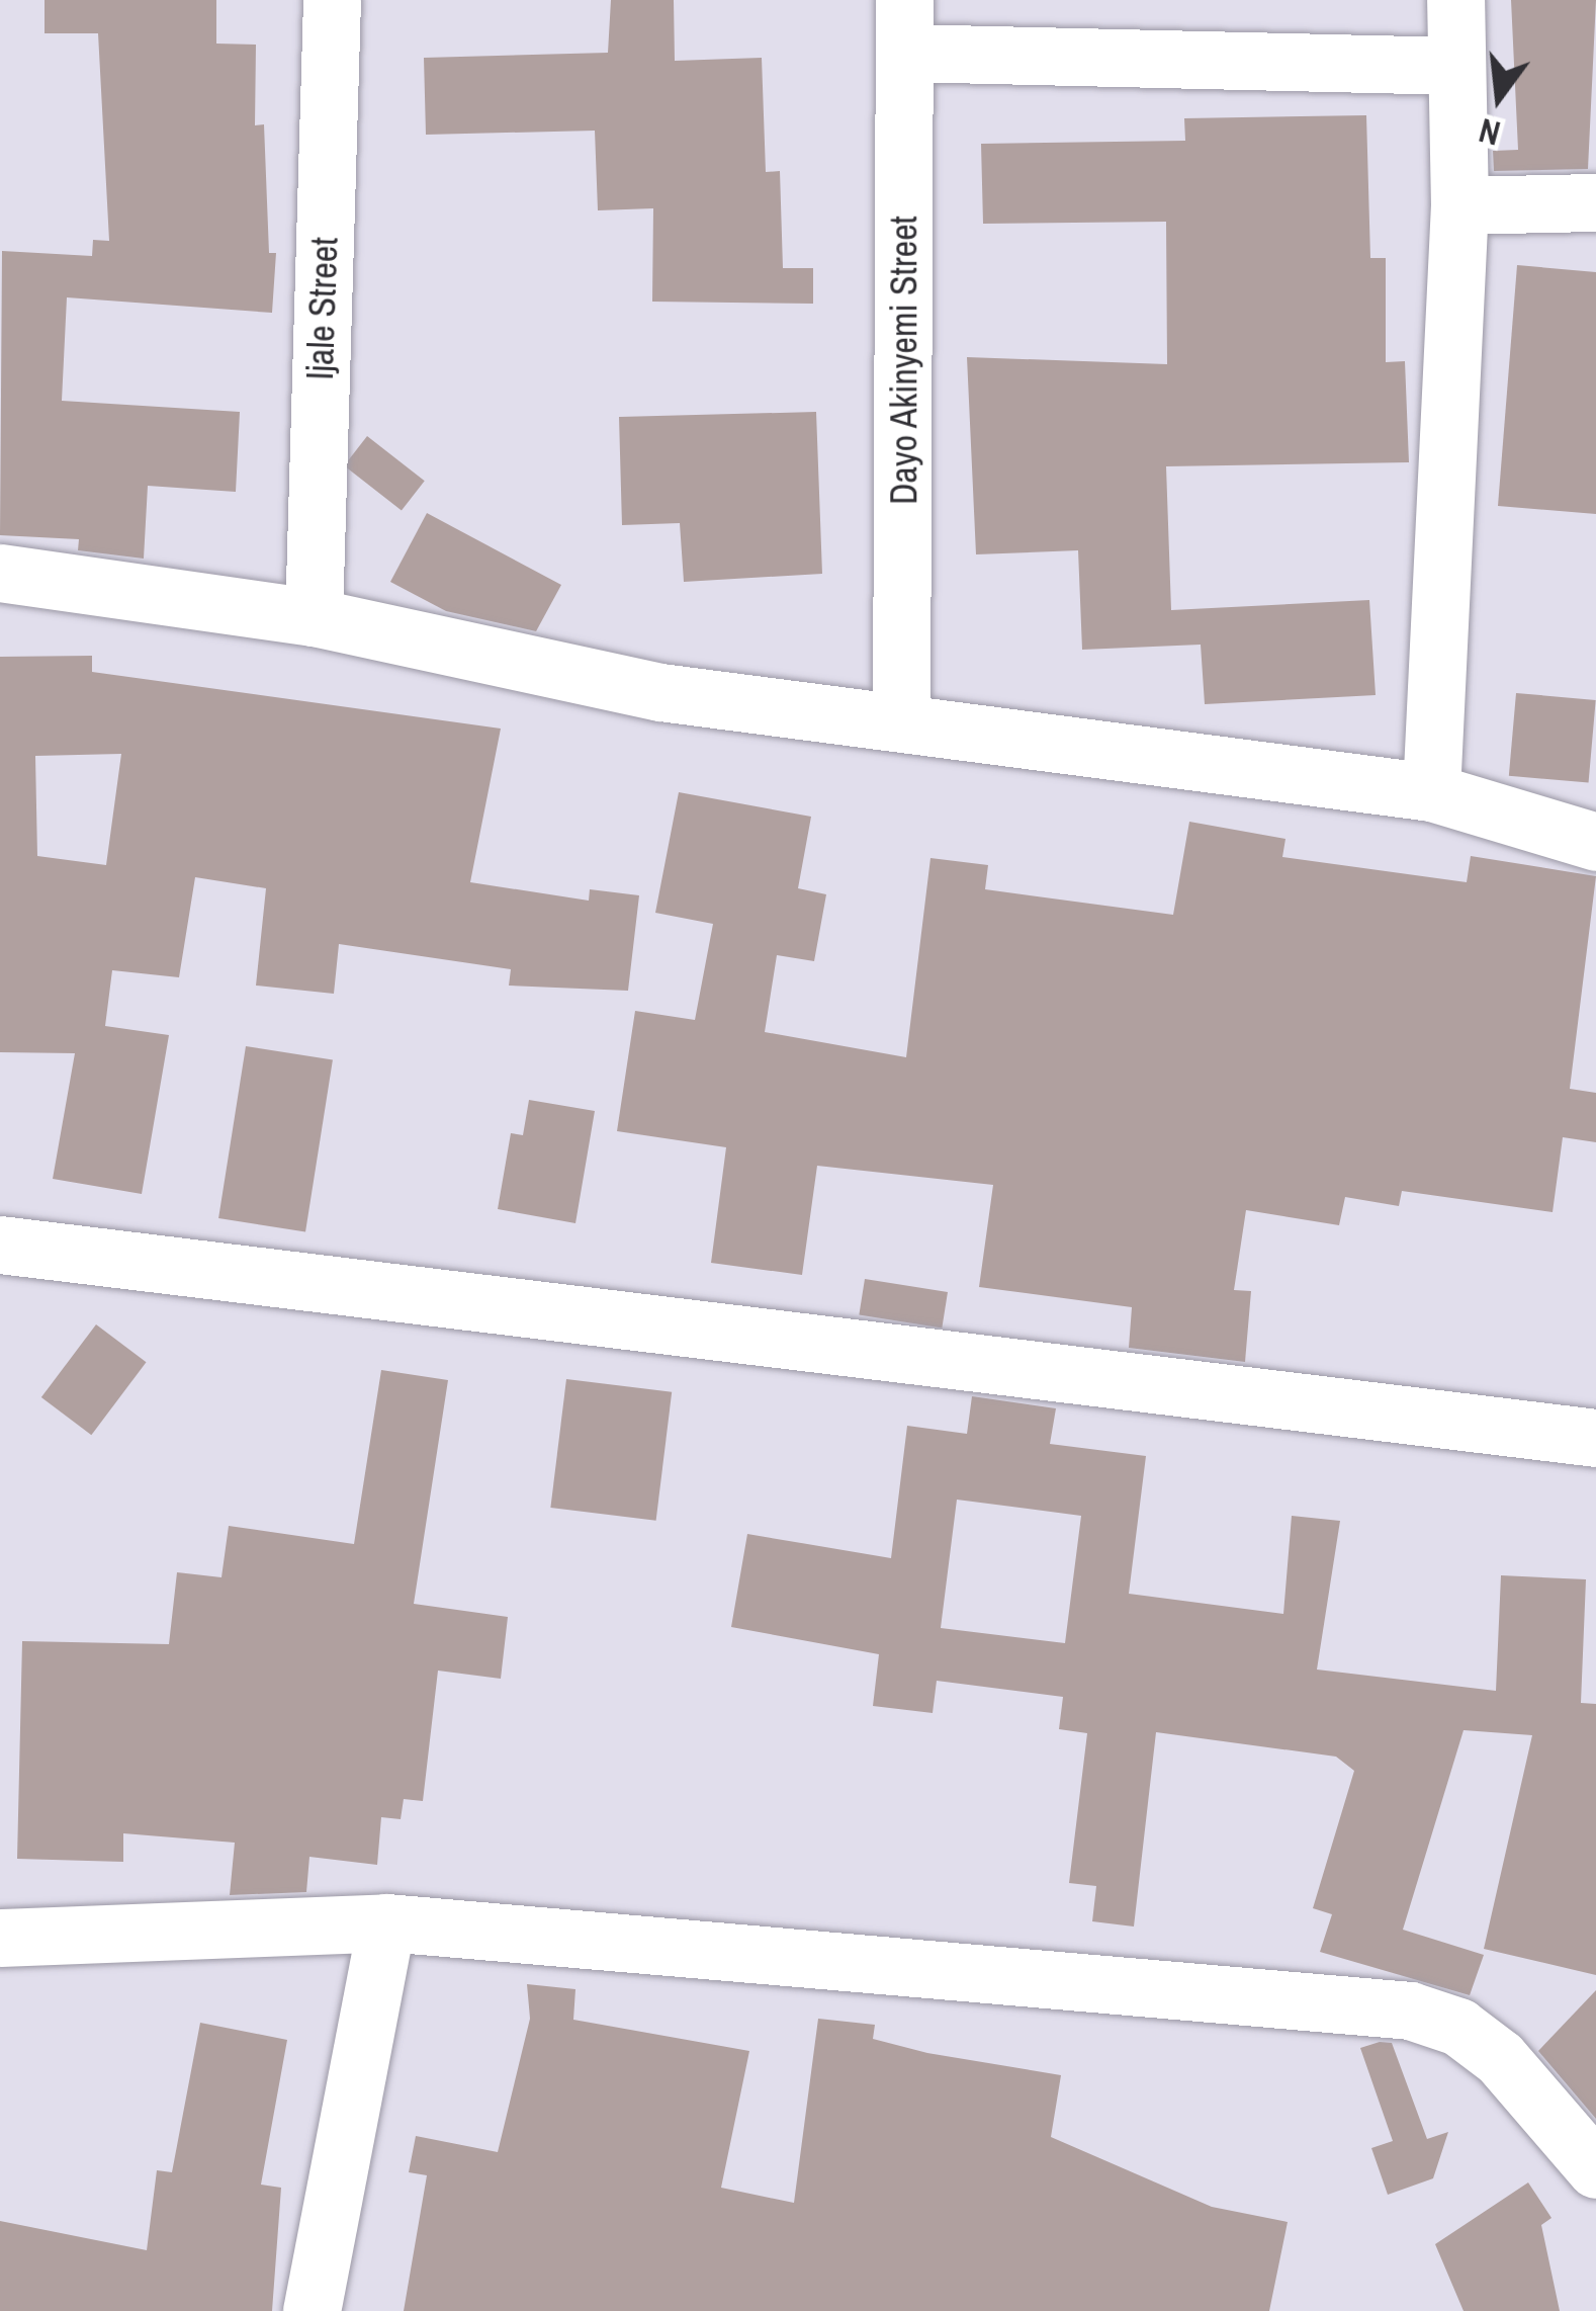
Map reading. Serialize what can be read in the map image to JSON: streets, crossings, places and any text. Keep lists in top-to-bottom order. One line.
{"streets":{"street":["Ijale Street","Dayo Akinyemi Street"]},"north":"bottom"}
